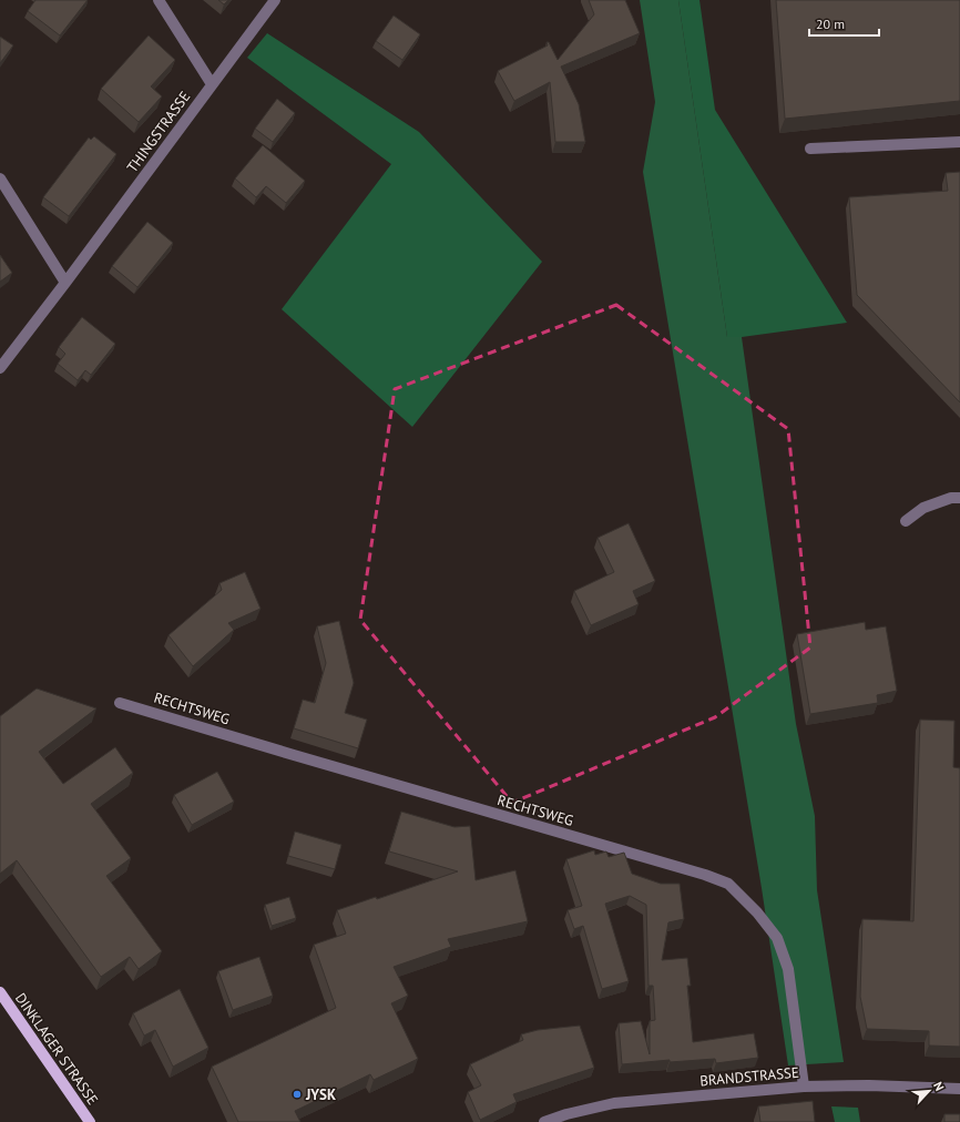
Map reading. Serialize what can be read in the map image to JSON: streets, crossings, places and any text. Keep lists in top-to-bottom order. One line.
{"streets":{"main road":["DINKLAGER STRASSE"],"street":["THINGSTRASSE","RECHTSWEG","BRANDSTRASSE"]},"crossings":[["RECHTSWEG","BRANDSTRASSE"]],"places":["JYSK"],"scale_bar":"20 m","north":"top right"}
